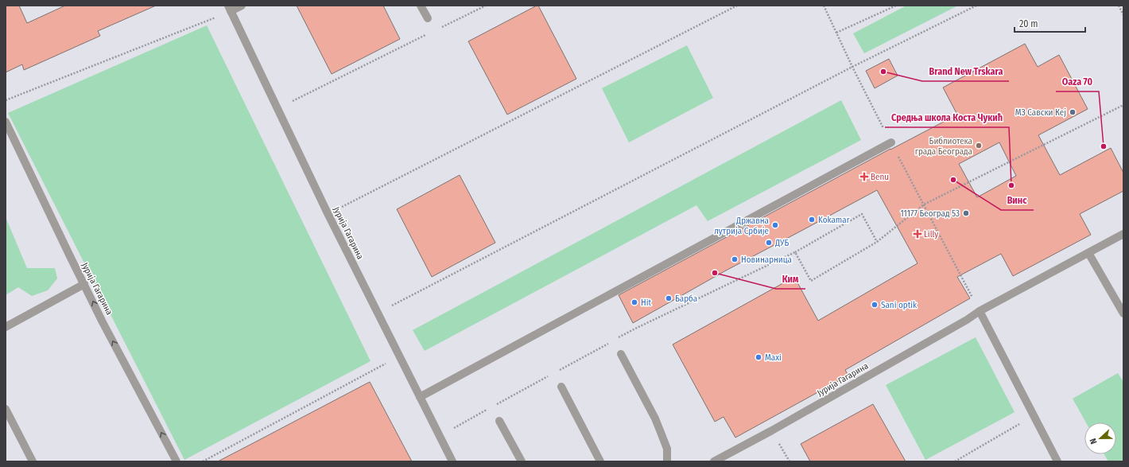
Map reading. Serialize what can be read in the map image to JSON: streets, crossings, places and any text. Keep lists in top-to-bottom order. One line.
{"streets":{"street":["Јурија Гагарина"]},"places":{"other":["Brand New Trskara","МЗ Савски Кеј","Библиотека града Београда","Oaza 70","Винс","Средња школа Коста Чукић","11177 Београд 53","Kokamar","Државна лутрија Србије","ДУБ","Новинарница","Ким","Барба","Hit","Sani optik","Maxi"],"health":["Benu","Lilly"]},"scale_bar":"20 m","north":"left"}
